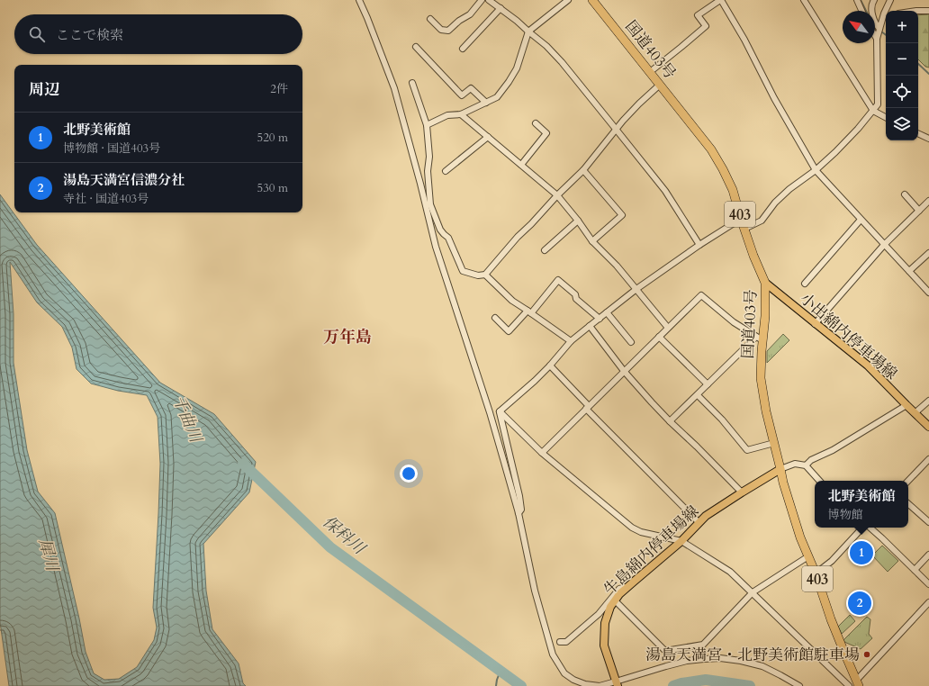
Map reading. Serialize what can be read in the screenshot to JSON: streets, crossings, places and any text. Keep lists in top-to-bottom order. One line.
{"streets":{"highway":["国道403号","403"],"main road":["小出綿内停車場線","牛島綿内停車場線"]},"crossings":[["国道403号","小出綿内停車場線"],["国道403号","牛島綿内停車場線"]],"districts":["万年島"],"water":["千曲川","保科川","犀川"],"places":["湯島天満宮・北野美術館駐車場"],"north":"top left","page":{"map_buttons":["+","−"],"search":"ここで検索","heading":["周辺","2件"],"list":[{"mark":"1","name":"北野美術館","note":"博物館 · 国道403号","value":"520 m"},{"mark":"2","name":"湯島天満宮信濃分社","note":"寺社 · 国道403号","value":"530 m"}],"popup":["北野美術館","博物館"],"pins":["1","2"]}}
